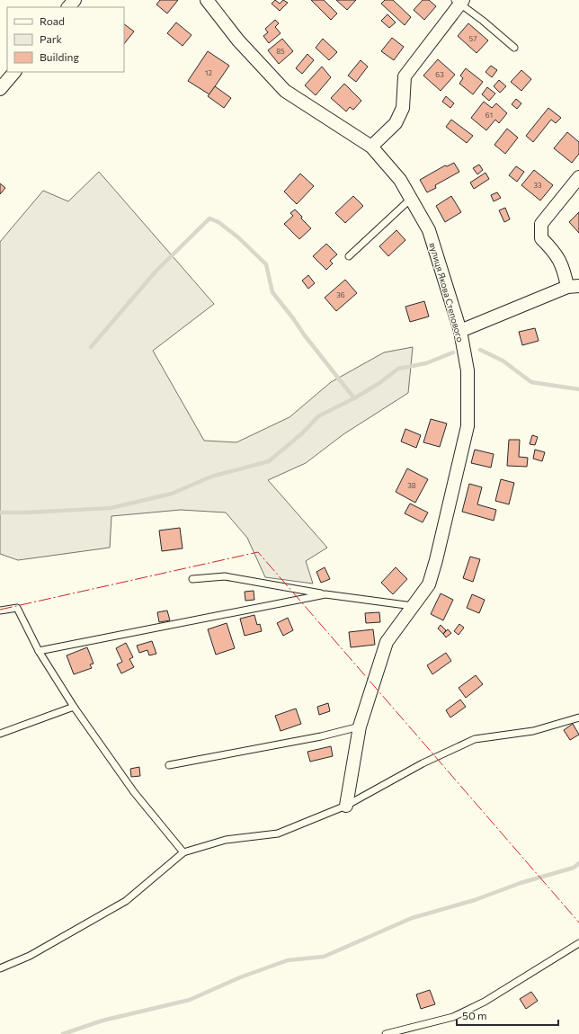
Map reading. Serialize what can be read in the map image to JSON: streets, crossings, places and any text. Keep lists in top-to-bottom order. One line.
{"streets":{"street":["вулиця Якова Степового"]},"house_numbers":["57","85","12","63","61","33","36","38"],"legend":["Road","Park","Building"],"scale_bar":"50 m"}
